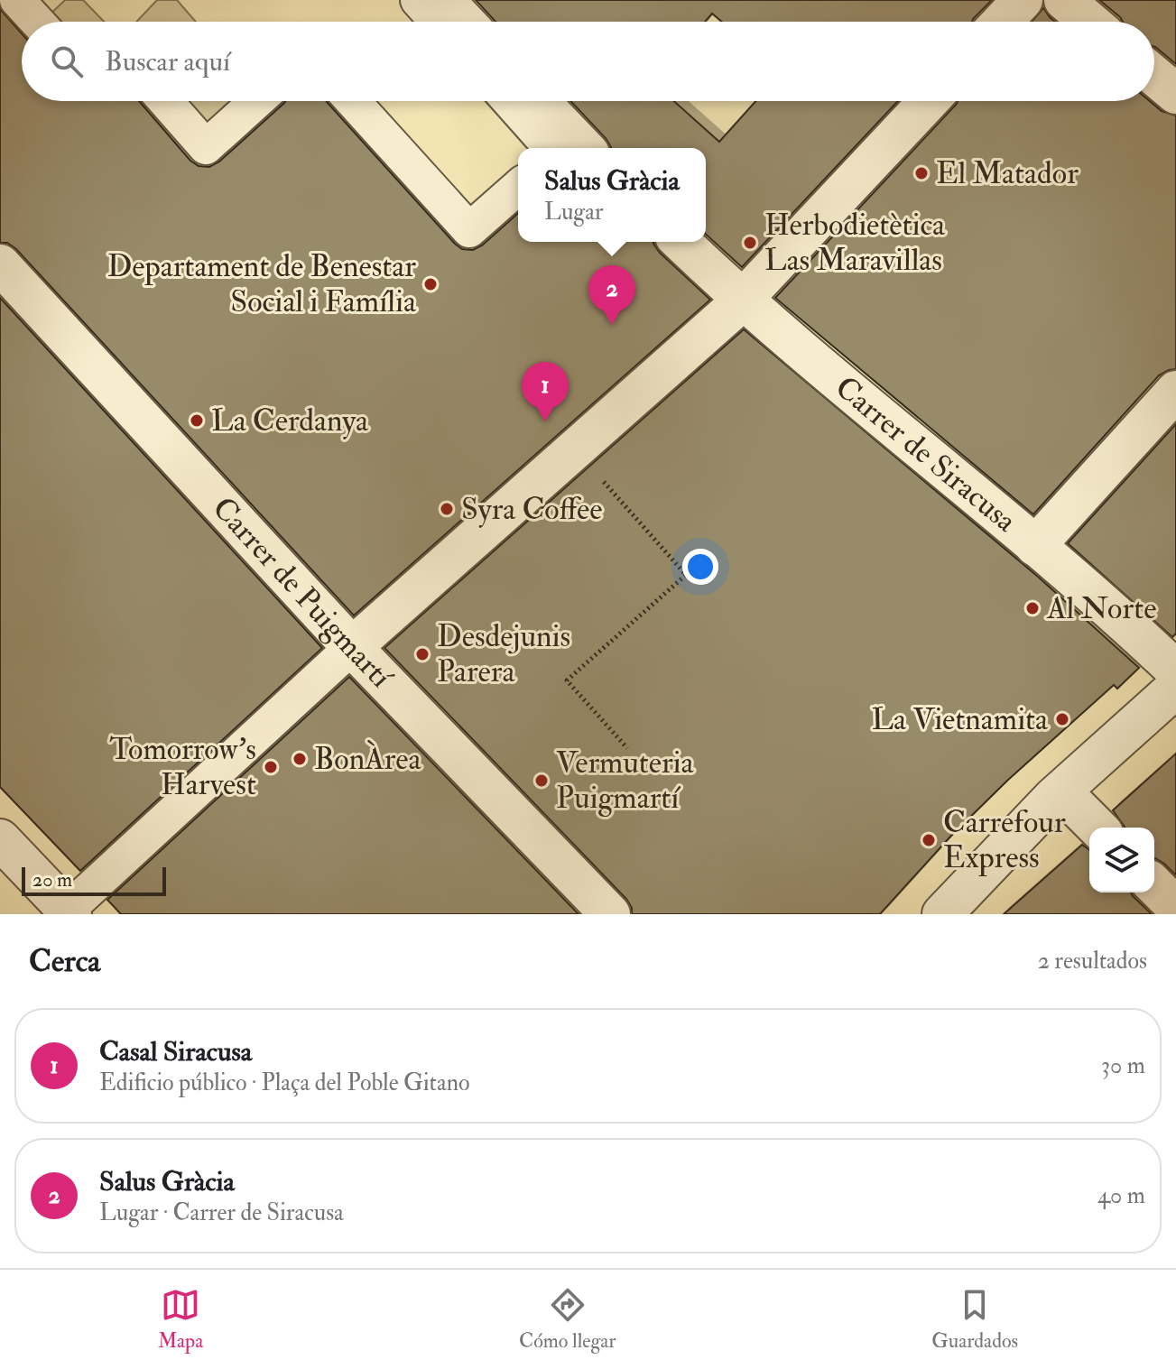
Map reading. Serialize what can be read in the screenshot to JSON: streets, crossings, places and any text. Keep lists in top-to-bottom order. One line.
{"streets":{"street":["Carrer de Siracusa","Carrer de Puigmartí"]},"places":["El Matador","Herbodietètica Las Maravillas","Departament de Benestar Social i Família","La Cerdanya","Syra Coffee","Al Norte","Desdejunis Parera","La Vietnamita","BonÀrea","Tomorrow's Harvest","Vermuteria Puigmartí","Carrefour Express"],"scale_bar":"20 m","page":{"search":"Buscar aquí","popup":["Salus Gràcia","Lugar"],"pins":["2","1"],"scale":"20 m","heading":["Cerca","2 resultados"],"list":[{"mark":"1","name":"Casal Siracusa","note":"Edificio público · Plaça del Poble Gitano","value":"30 m"},{"mark":"2","name":"Salus Gràcia","note":"Lugar · Carrer de Siracusa","value":"40 m"}],"nav":["Mapa","Cómo llegar","Guardados"]}}
